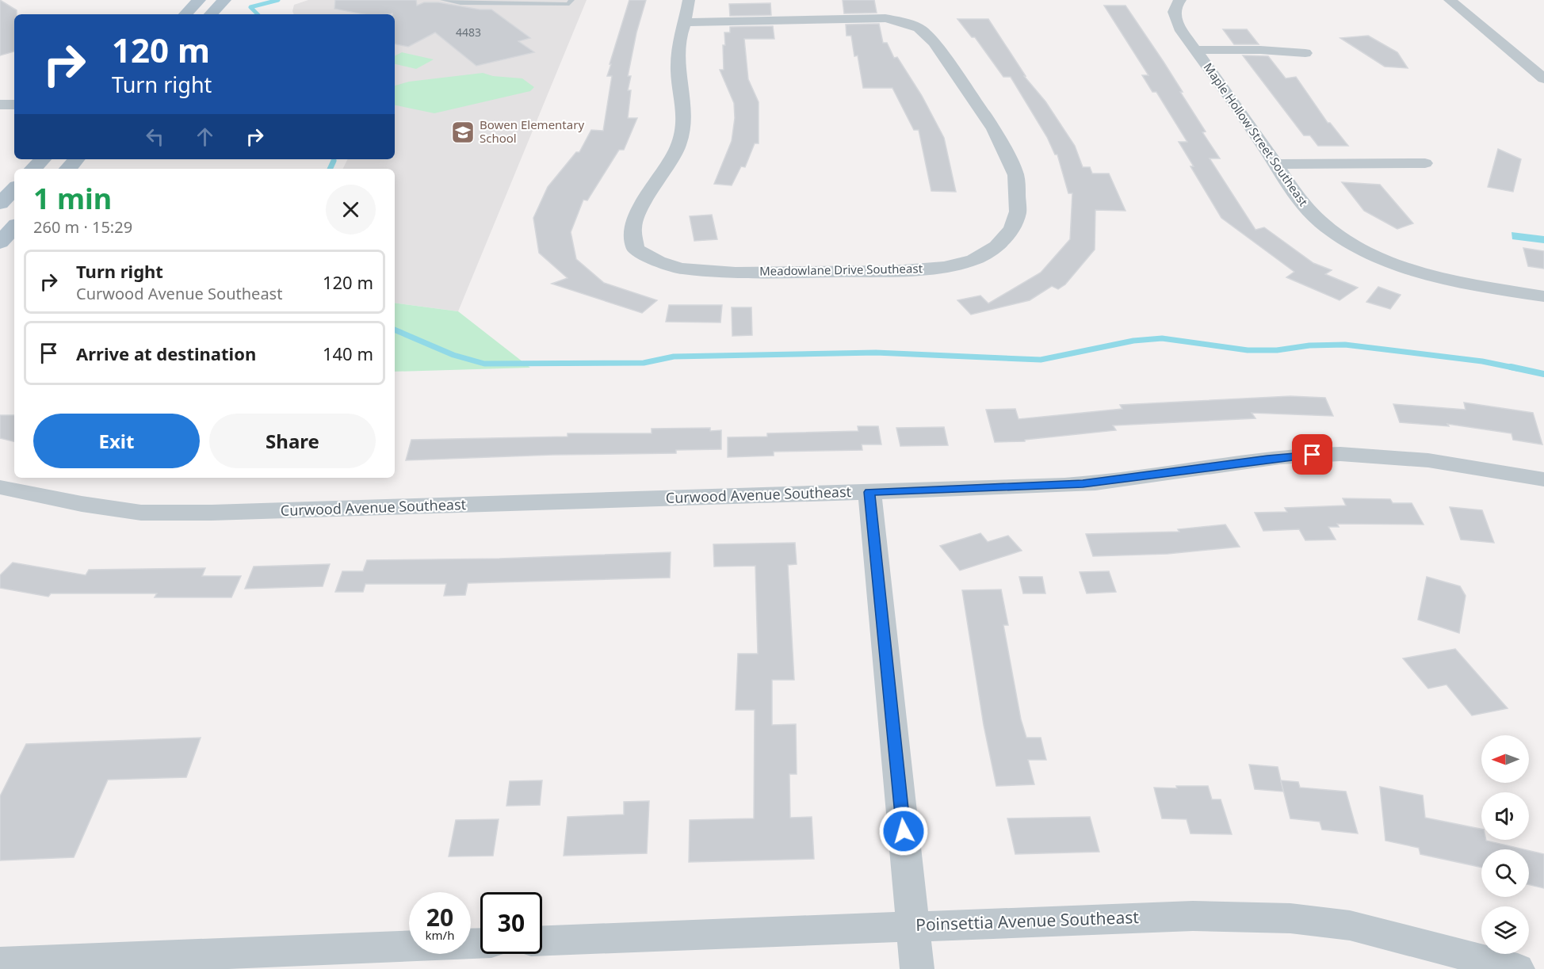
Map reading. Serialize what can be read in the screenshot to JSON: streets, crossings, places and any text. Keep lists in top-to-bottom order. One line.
{"streets":{"street":["Maple Hollow Street Southeast","Meadowlane Drive Southeast","Curwood Avenue Southeast","Poinsettia Avenue Southeast"]},"places":{"school or university":["Bowen Elementary School"]},"house_numbers":["4483"],"north":"left","page":{"turn":["120 m","Turn right"],"heading":["1 min","260 m · 15:29"],"list":[{"name":"Turn right","note":"Curwood Avenue Southeast","value":"120 m"},{"name":"Arrive at destination","value":"140 m"}],"buttons":["Exit","Share"],"speed":"20 km/h","limit":"30"}}
